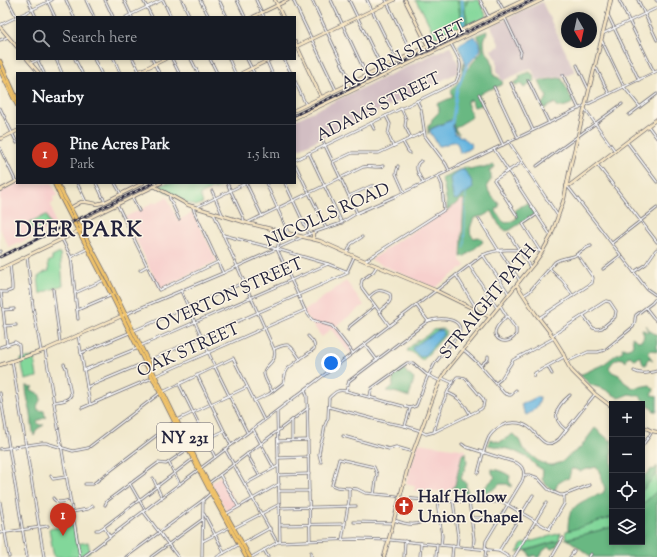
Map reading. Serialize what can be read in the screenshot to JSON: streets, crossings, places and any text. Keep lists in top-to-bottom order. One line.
{"streets":{"main road":["NY 231"],"street":["ACORN STREET","ADAMS STREET","NICOLLS ROAD","OVERTON STREET","STRAIGHT PATH","OAK STREET"]},"crossings":[["ACORN STREET","ADAMS STREET"],["NICOLLS ROAD","STRAIGHT PATH"],["NICOLLS ROAD","NY 231"],["OVERTON STREET","NY 231"],["OAK STREET","NY 231"]],"districts":["DEER PARK"],"places":{"church":["Half Hollow Union Chapel"]},"north":"bottom","page":{"search":"Search here","heading":"Nearby","list":[{"mark":"1","name":"Pine Acres Park","note":"Park","value":"1.5 km"}],"map_buttons":["+","−"],"pins":"1"}}
